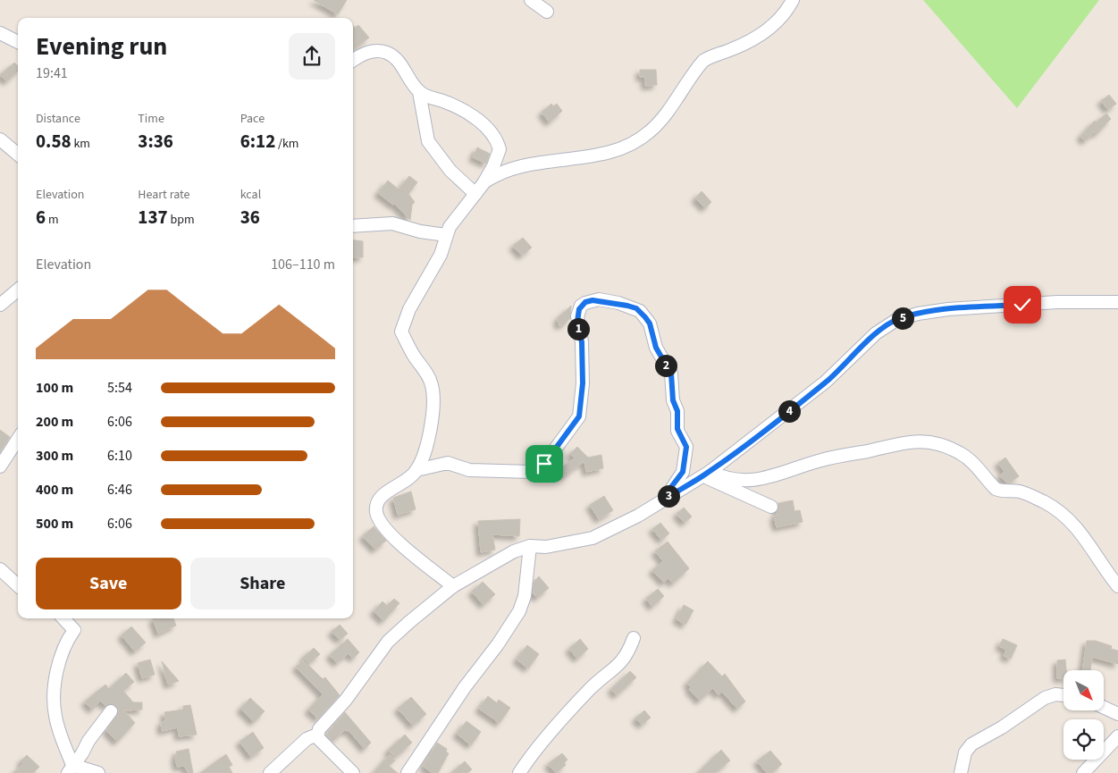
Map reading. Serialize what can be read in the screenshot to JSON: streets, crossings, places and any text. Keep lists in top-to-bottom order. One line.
{"north":"bottom right","page":{"heading":["Evening run","19:41"],"stats":[["Distance","0.58 km"],["Time","3:36"],["Pace","6:12 /km"],["Elevation","6 m"],["Heart rate","137 bpm"],["kcal","36"]],"chart":["Elevation","106–110 m"],"pins":["5","1","2","4","3"],"list":[{"name":"100 m","note":"5:54"},{"name":"200 m","note":"6:06"},{"name":"300 m","note":"6:10"},{"name":"400 m","note":"6:46"},{"name":"500 m","note":"6:06"}],"buttons":["Save","Share"]}}
